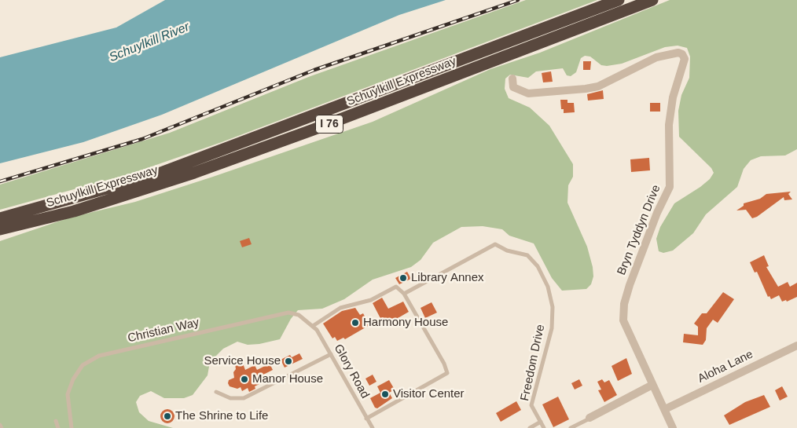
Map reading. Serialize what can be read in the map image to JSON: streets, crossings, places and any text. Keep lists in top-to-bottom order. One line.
{"streets":{"highway":["Schuylkill Expressway","I 76"],"street":["Bryn Tyddyn Drive","Aloha Lane"],"lane":["Christian Way","Freedom Drive","Glory Road"]},"crossings":[["Bryn Tyddyn Drive","Aloha Lane"],["Christian Way","Glory Road"]],"water":["Schuylkill River"],"places":["Library Annex","Harmony House","Service House","Manor House","Visitor Center","The Shrine to Life"]}
